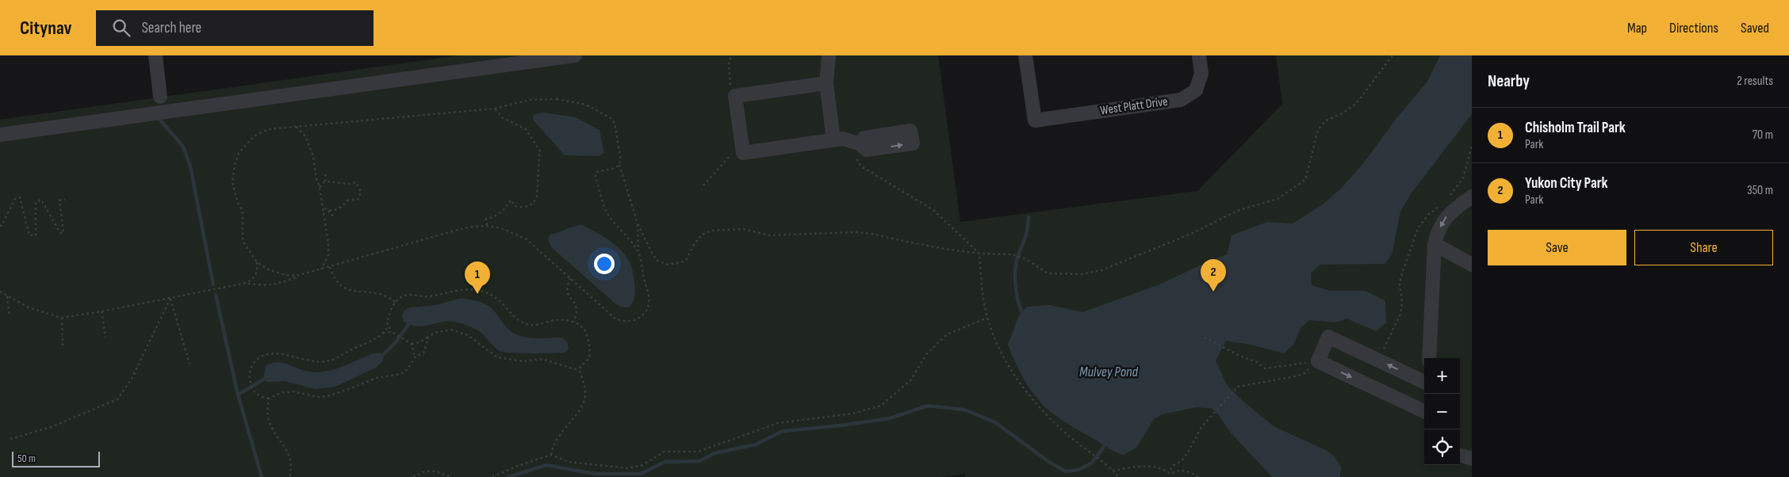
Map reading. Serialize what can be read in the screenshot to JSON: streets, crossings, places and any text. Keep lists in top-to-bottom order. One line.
{"streets":{"street":["West Platt Drive"]},"water":["Mulvey Pond"],"scale_bar":"50 m","page":{"header":"Citynav","search":"Search here","nav":["Map","Directions","Saved"],"heading":["Nearby","2 results"],"list":[{"mark":"1","name":"Chisholm Trail Park","note":"Park","value":"70 m"},{"mark":"2","name":"Yukon City Park","note":"Park","value":"350 m"}],"buttons":["Save","Share"],"pins":["2","1"],"map_buttons":["+","−"],"scale":"50 m"}}
